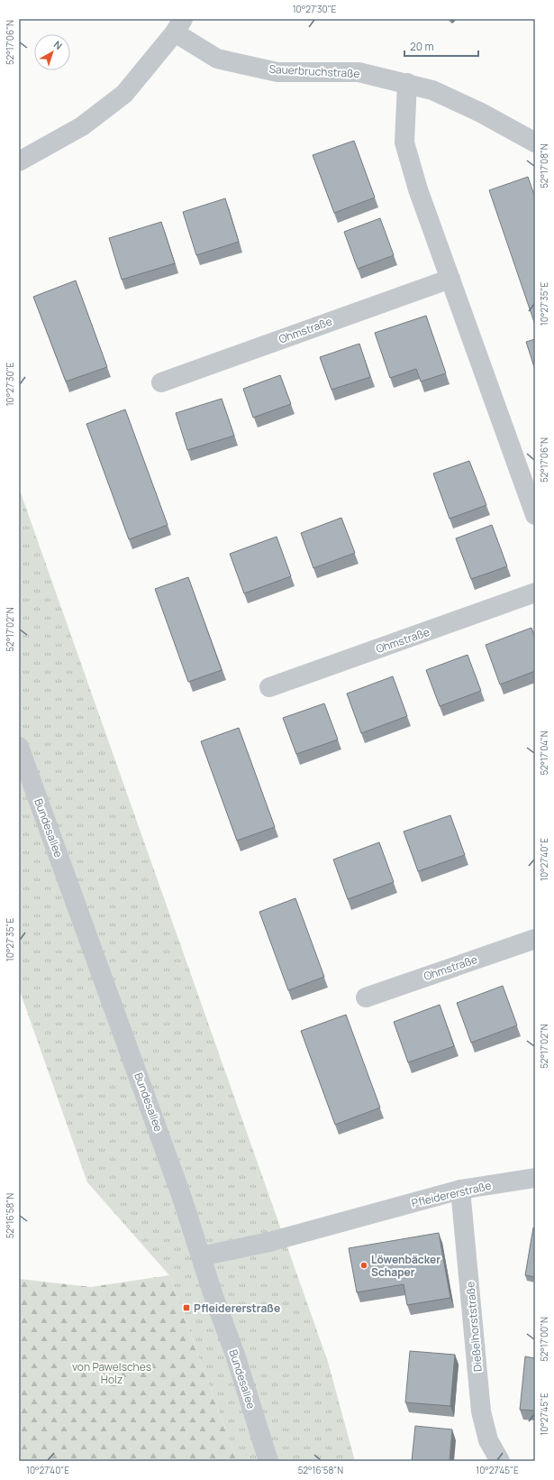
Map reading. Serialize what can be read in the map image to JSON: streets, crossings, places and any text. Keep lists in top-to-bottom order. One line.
{"streets":{"street":["Sauerbruchstraße","Ohmstraße","Bundesallee","Pfleidererstraße","Dießelhorststraße"]},"crossings":[["Bundesallee","Pfleidererstraße"],["Pfleidererstraße","Dießelhorststraße"]],"parks":["von Pawelsches Holz"],"places":{"other":["Löwenbäcker Schaper"],"transit":["Pfleidererstraße"]},"scale_bar":"20 m","north":"top right","coordinates":["10°27'30\"E","52°17'06\"N","52°17'08\"N","10°27'35\"E","52°17'02\"N","52°17'04\"N","10°27'40\"E","52°16'58\"N","52°17'00\"N","10°27'45\"E"]}
